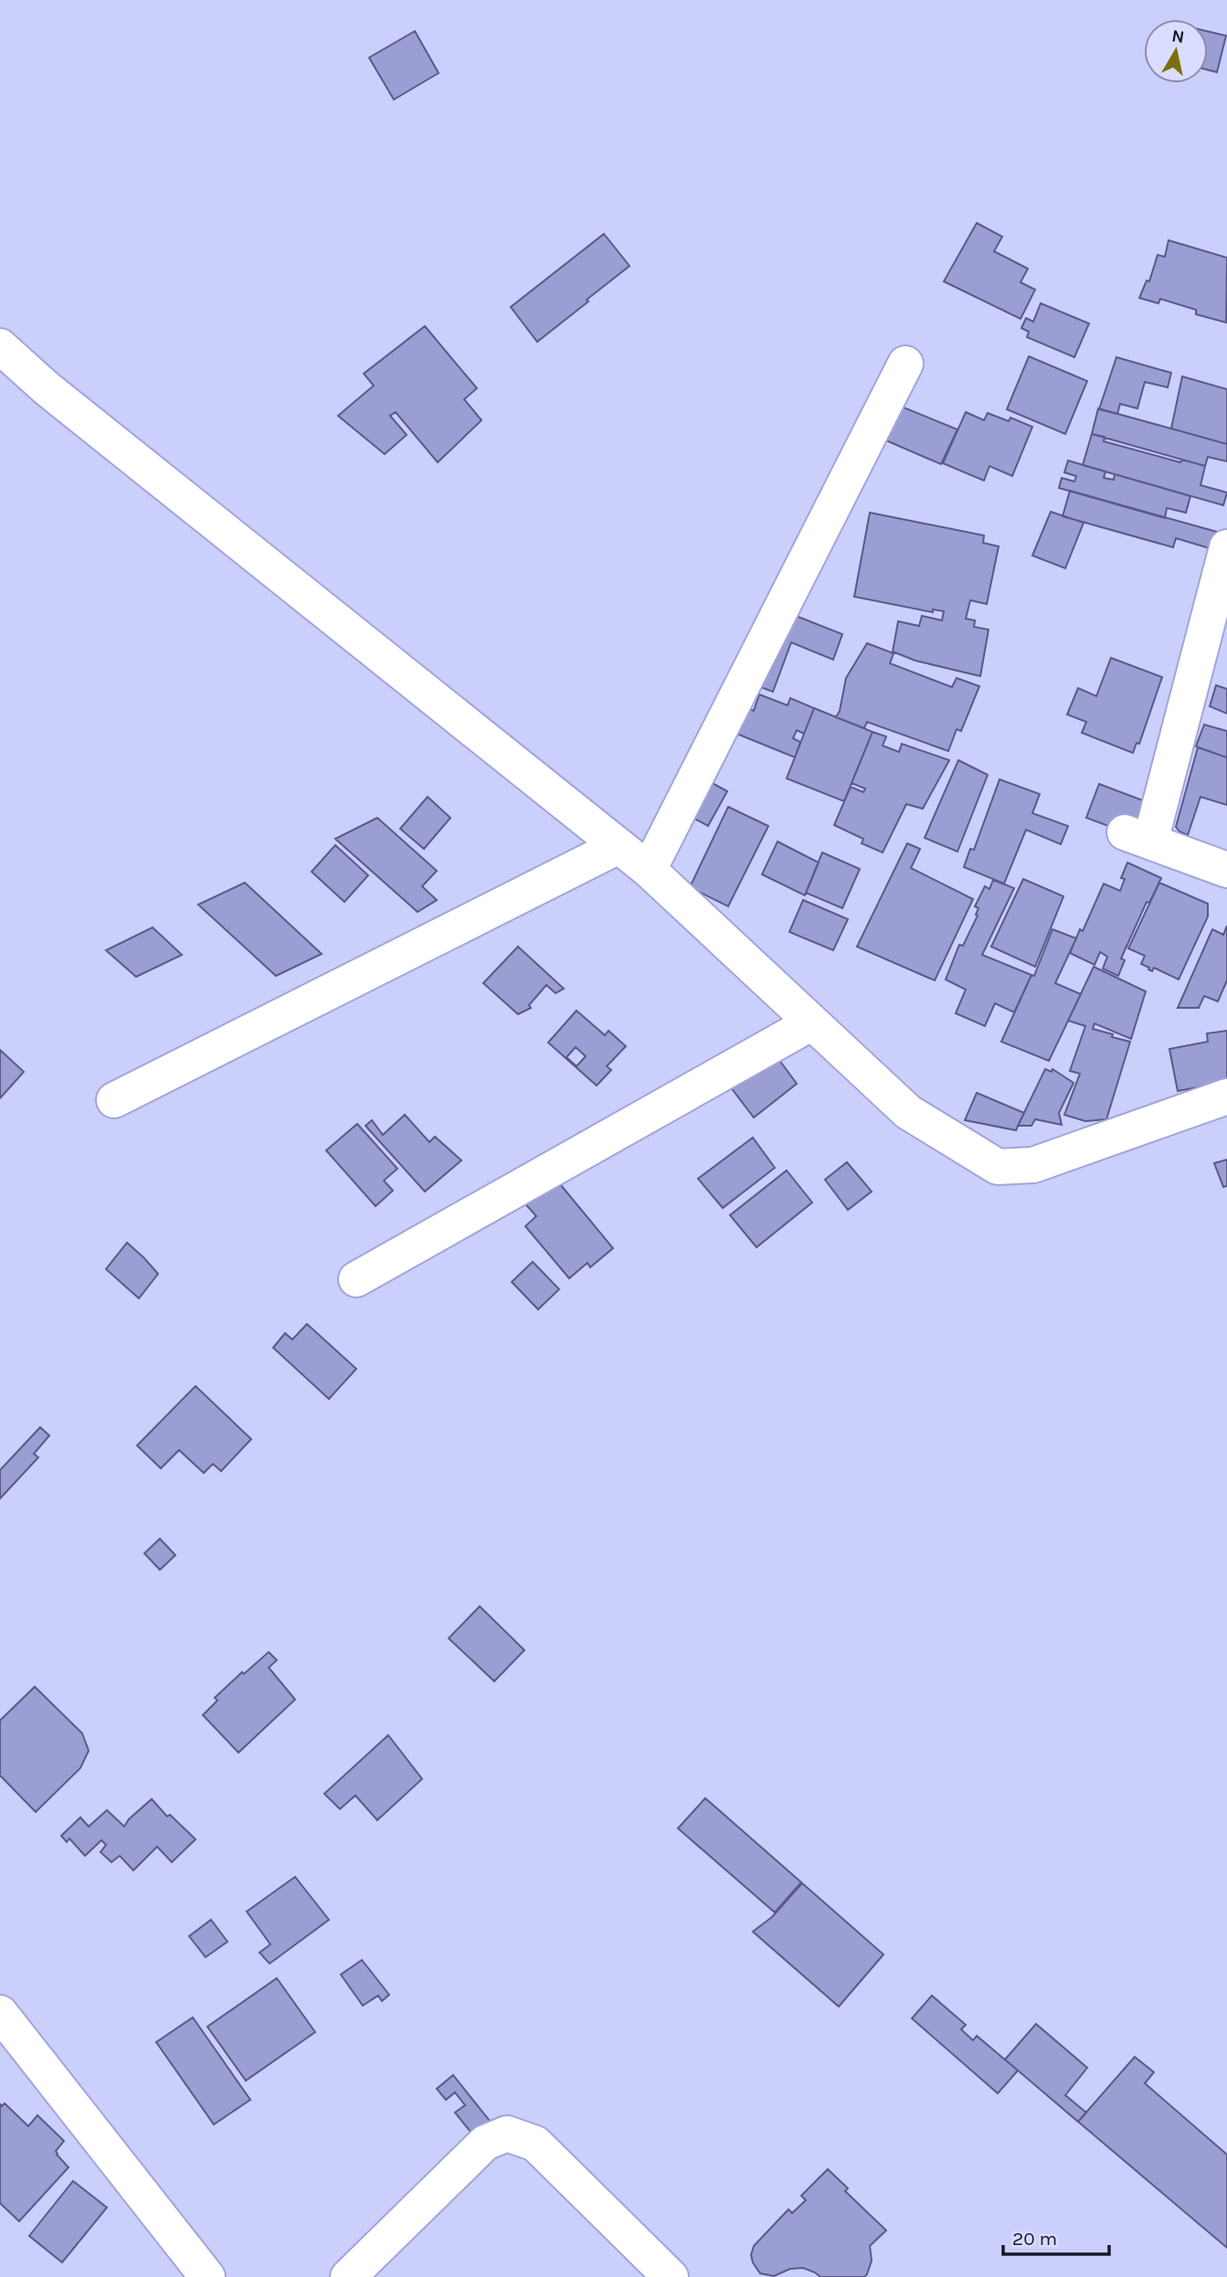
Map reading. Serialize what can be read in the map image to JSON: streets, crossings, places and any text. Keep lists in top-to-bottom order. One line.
{"scale_bar":"20 m","north":"top"}
